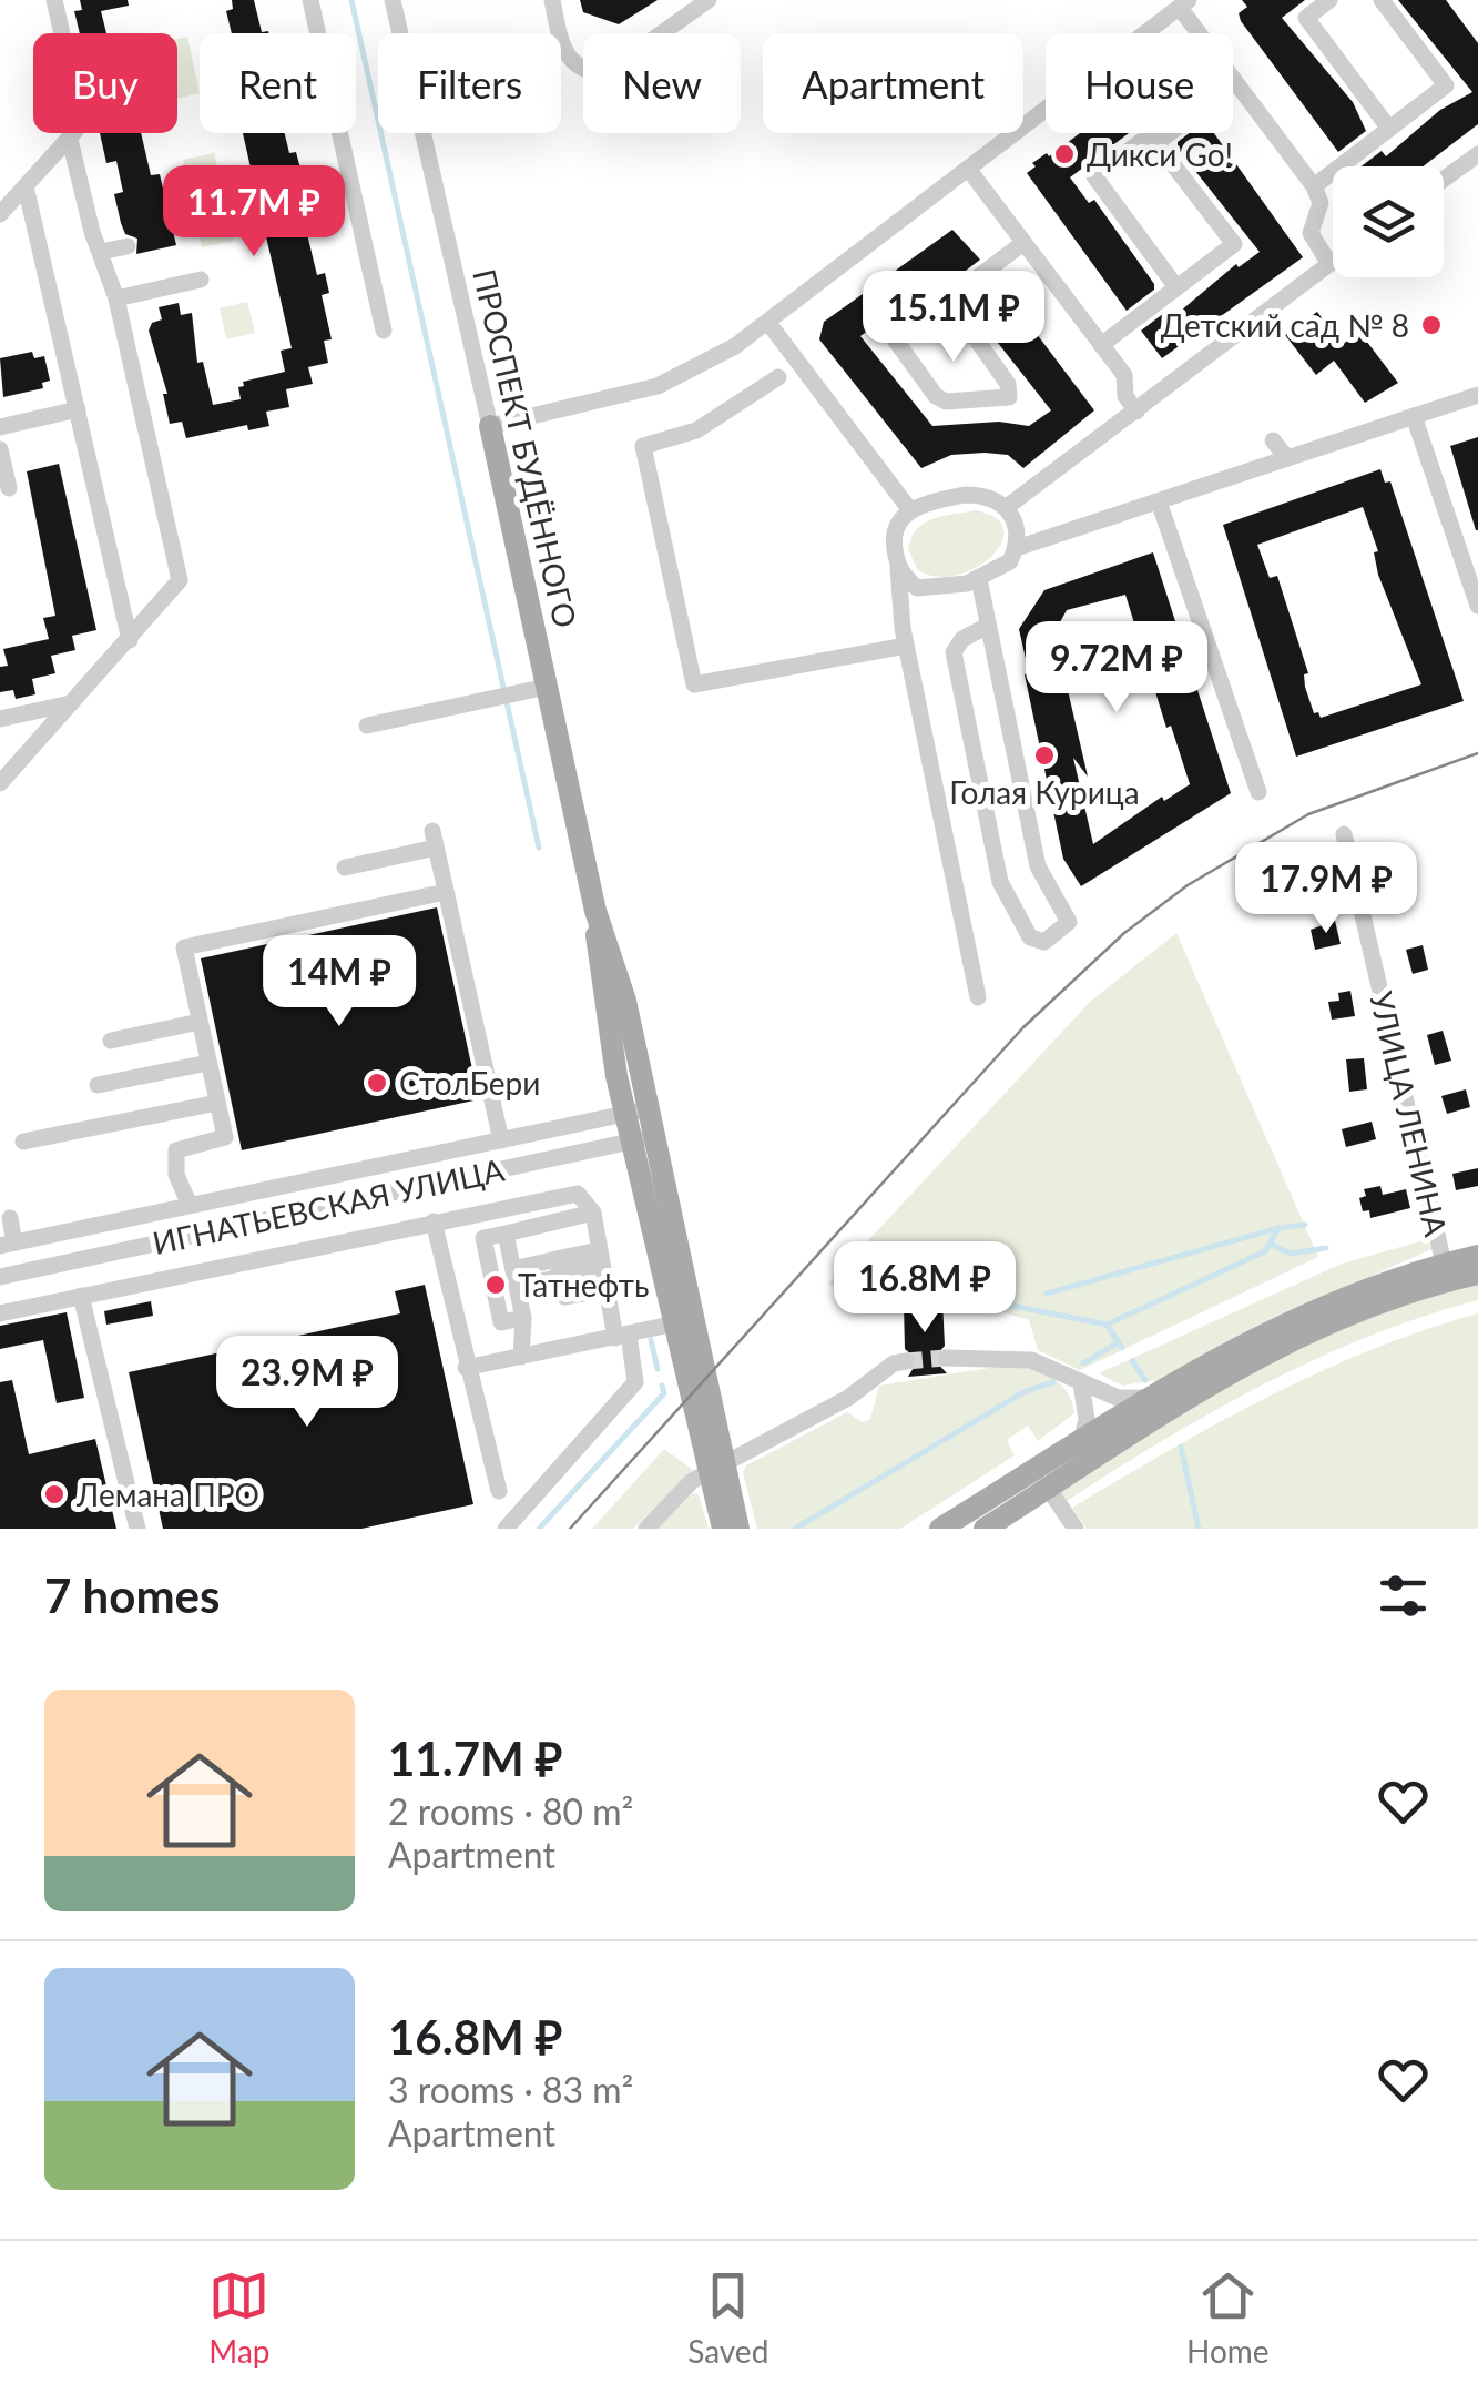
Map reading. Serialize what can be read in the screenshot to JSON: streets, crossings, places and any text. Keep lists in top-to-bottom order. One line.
{"streets":{"main road":["ПРОСПЕКТ БУДЁННОГО"],"street":["УЛИЦА ЛЕНИНА","ИГНАТЬЕВСКАЯ УЛИЦА"]},"crossings":[["ПРОСПЕКТ БУДЁННОГО","ИГНАТЬЕВСКАЯ УЛИЦА"]],"places":["Дикси Go!","Детский сад № 8","Голая Курица","СтолБери","Татнефть","Лемана ПРО"],"page":{"chip":["Buy","Rent","Filters","New","Apartment","House"],"price":["11.7M ₽","15.1M ₽","9.72M ₽","17.9M ₽","14M ₽","16.8M ₽","23.9M ₽"],"heading":"7 homes","list":[{"name":"11.7M ₽","note":"2 rooms · 80 m² · Apartment"},{"name":"16.8M ₽","note":"3 rooms · 83 m² · Apartment"}],"tabs":["Map","Saved","Home"]}}
